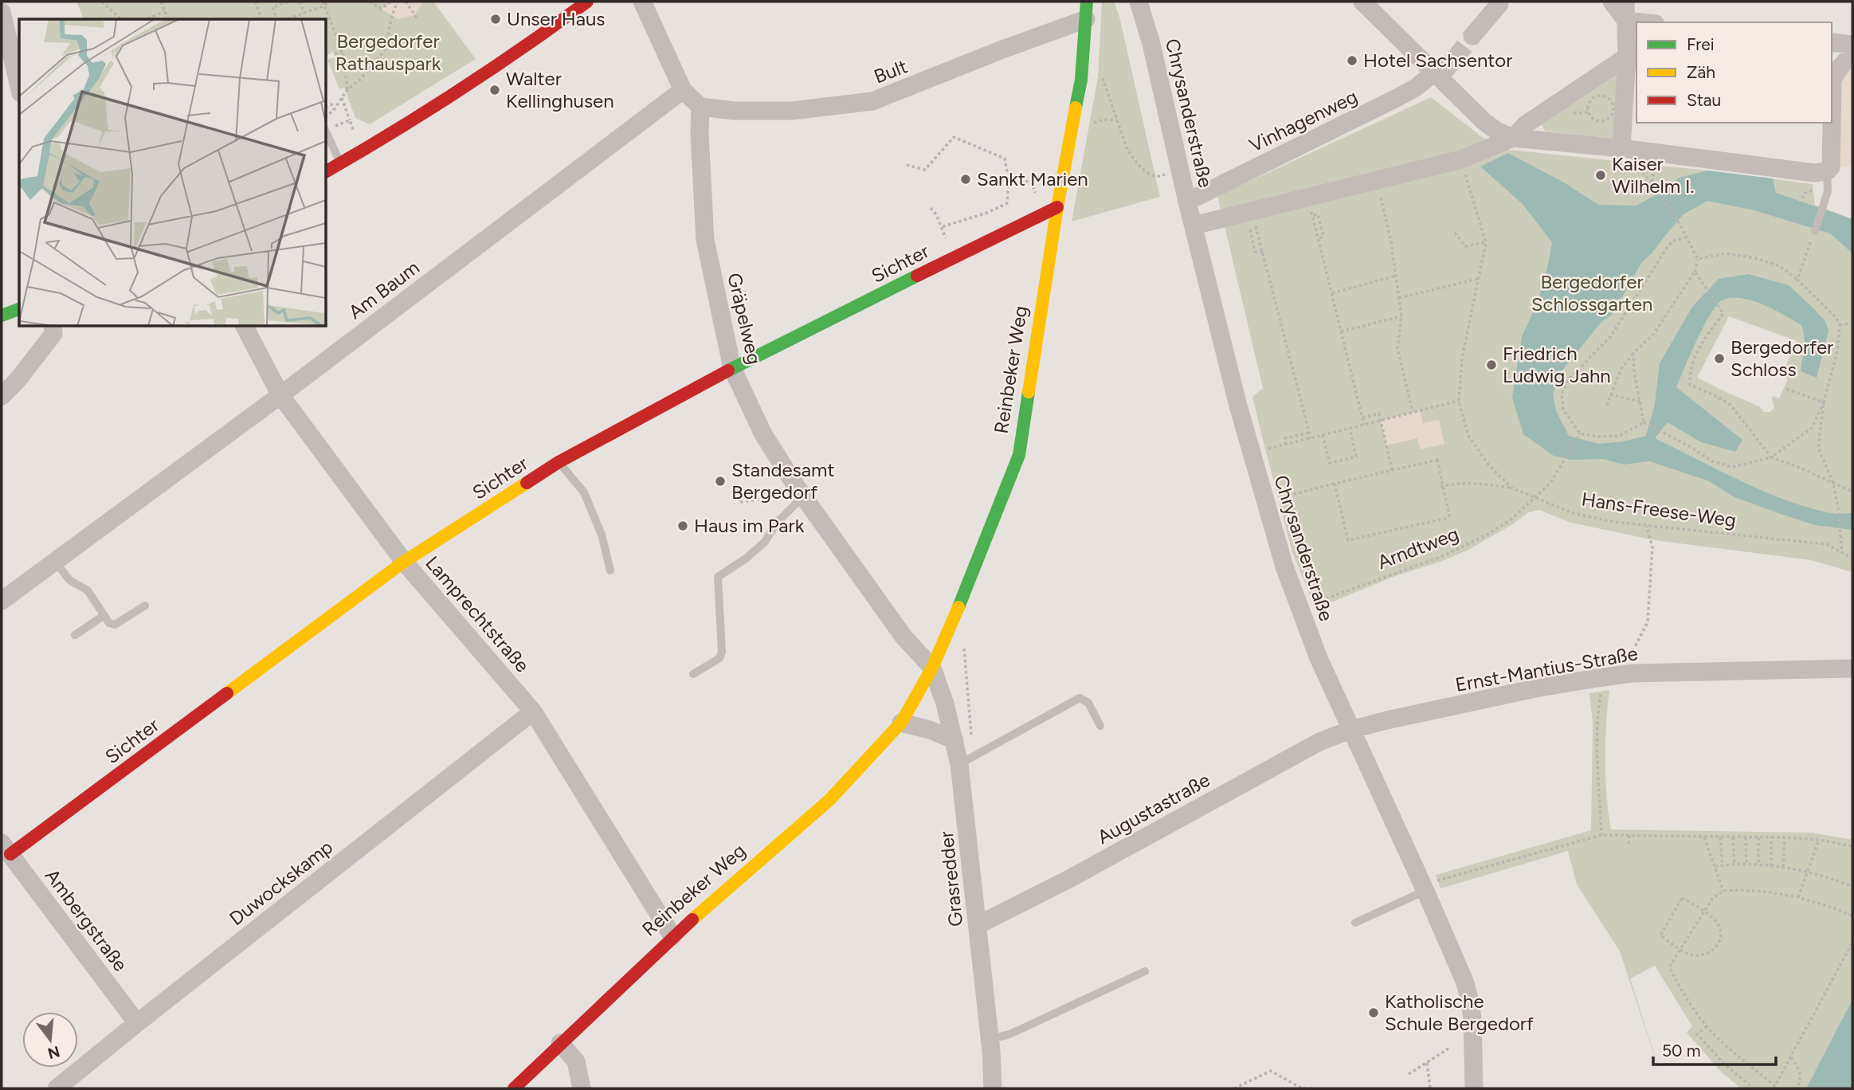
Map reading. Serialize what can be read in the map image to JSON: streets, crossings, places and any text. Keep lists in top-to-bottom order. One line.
{"streets":{"street":["Bult","Chrysanderstraße","Vinhagenweg","Sichter","Am Baum","Gräpelweg","Reinbeker Weg","Lamprechtstraße","Ernst-Mantius-Straße","Augustastraße","Grasredder","Duwockskamp","Ambergstraße"],"path":["Hans-Freese-Weg","Arndtweg"]},"crossings":[["Bult","Gräpelweg"],["Bult","Reinbeker Weg"],["Chrysanderstraße","Vinhagenweg"],["Chrysanderstraße","Arndtweg"],["Chrysanderstraße","Ernst-Mantius-Straße"],["Chrysanderstraße","Augustastraße"],["Sichter","Gräpelweg"],["Sichter","Reinbeker Weg"],["Sichter","Lamprechtstraße"],["Sichter","Ambergstraße"],["Am Baum","Lamprechtstraße"],["Gräpelweg","Reinbeker Weg"],["Gräpelweg","Grasredder"],["Reinbeker Weg","Lamprechtstraße"],["Reinbeker Weg","Grasredder"],["Hans-Freese-Weg","Arndtweg"],["Lamprechtstraße","Duwockskamp"],["Ernst-Mantius-Straße","Augustastraße"],["Augustastraße","Grasredder"],["Duwockskamp","Ambergstraße"]],"parks":["Bergedorfer Rathauspark","Bergedorfer Schlossgarten"],"places":["Unser Haus","Hotel Sachsentor","Walter Kellinghusen","Kaiser Wilhelm I.","Sankt Marien","Bergedorfer Schloss","Friedrich Ludwig Jahn","Standesamt Bergedorf","Haus im Park","Katholische Schule Bergedorf"],"legend":["Frei","Zäh","Stau"],"scale_bar":"50 m","north":"bottom"}
